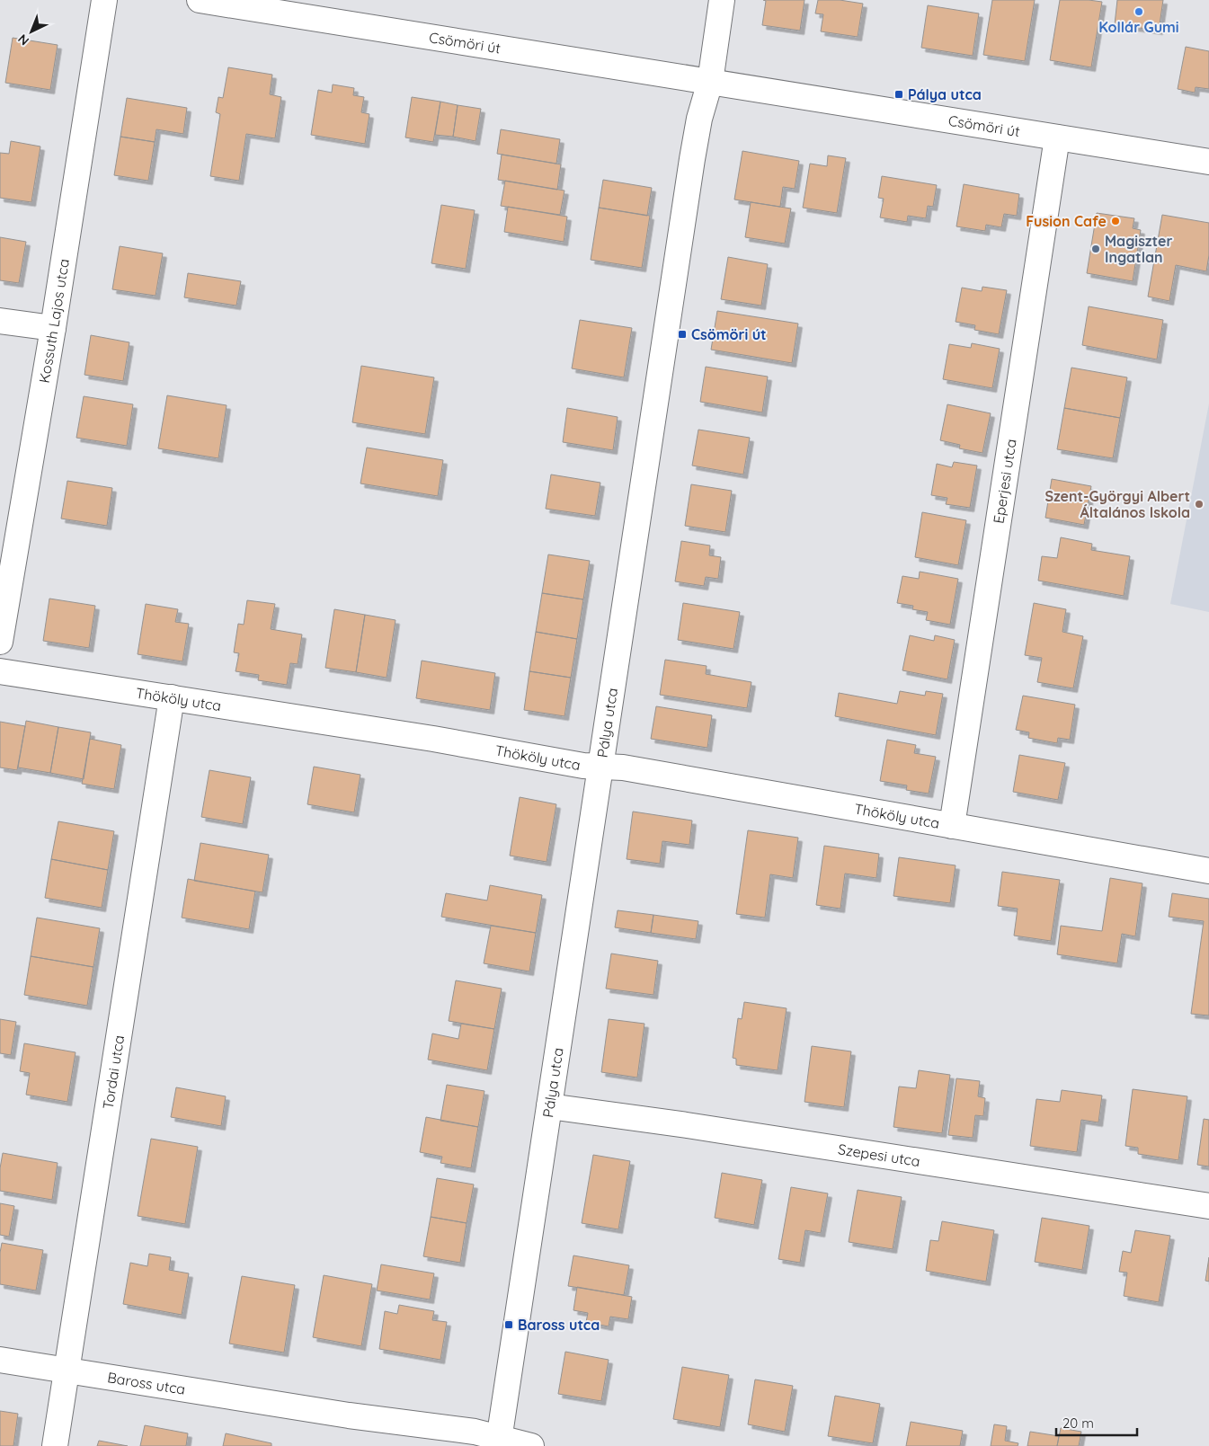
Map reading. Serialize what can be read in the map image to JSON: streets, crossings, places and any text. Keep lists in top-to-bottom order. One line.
{"streets":{"street":["Csömöri út","Kossuth Lajos utca","Eperjesi utca","Thököly utca","Pálya utca","Tordai utca","Szepesi utca","Baross utca"]},"crossings":[["Csömöri út","Eperjesi utca"],["Csömöri út","Pálya utca"],["Eperjesi utca","Thököly utca"],["Thököly utca","Pálya utca"],["Thököly utca","Tordai utca"],["Pálya utca","Szepesi utca"],["Pálya utca","Baross utca"],["Tordai utca","Baross utca"]],"places":{"other":["Kollár Gumi","Fusion Cafe","Magiszter Ingatlan","Szent-Györgyi Albert Általános Iskola"],"transit":["Pálya utca","Csömöri út","Baross utca"]},"scale_bar":"20 m","north":"bottom left"}
